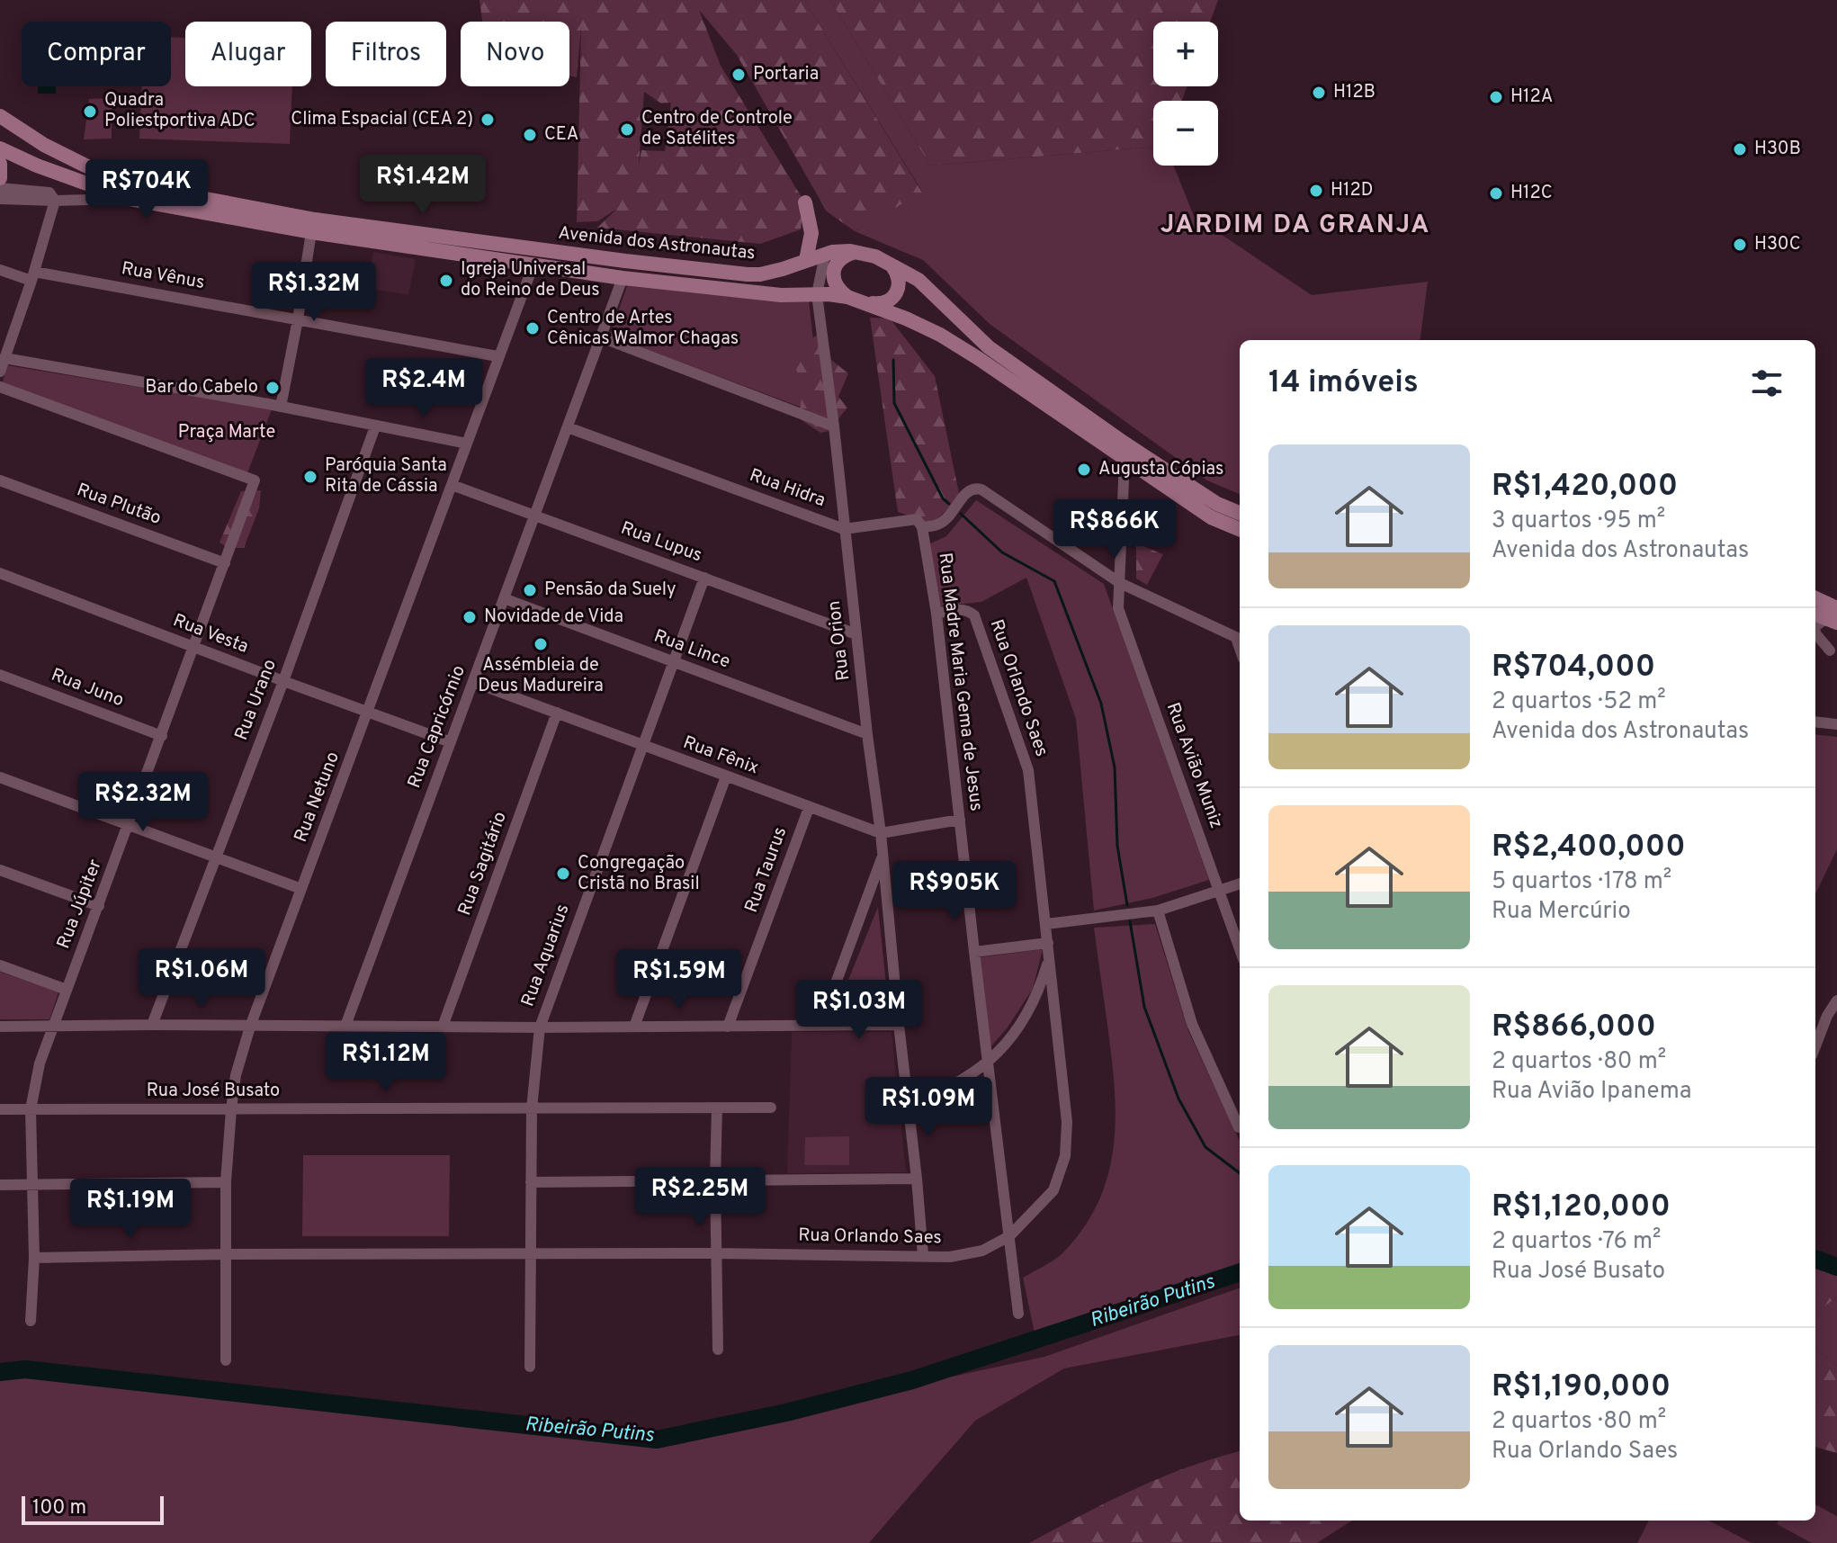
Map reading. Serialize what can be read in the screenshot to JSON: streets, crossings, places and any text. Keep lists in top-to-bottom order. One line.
{"streets":{"main road":["Avenida dos Astronautas"],"street":["Rua Vênus","Rua Hidra","Rua Plutão","Rua Lupus","Rua Vesta","Rua Orion","Rua Lince","Rua Madre Maria Gema de Jesus","Rua Juno","Rua Orlando Saes","Rua Urano","Rua Capricórnio","Rua Fênix","Rua Avião Muniz","Rua Netuno","Rua Sagitário","Rua Taurus","Rua Júpiter","Rua Aquarius","Rua José Busato"]},"crossings":[["Avenida dos Astronautas","Rua Orion"],["Avenida dos Astronautas","Rua Capricórnio"],["Avenida dos Astronautas","Rua Avião Muniz"],["Avenida dos Astronautas","Rua Netuno"],["Rua Vênus","Rua Netuno"],["Rua Hidra","Rua Orion"],["Rua Hidra","Rua Madre Maria Gema de Jesus"],["Rua Hidra","Rua Capricórnio"],["Rua Plutão","Rua Júpiter"],["Rua Lupus","Rua Orion"],["Rua Lupus","Rua Capricórnio"],["Rua Lupus","Rua Netuno"],["Rua Lupus","Rua Aquarius"],["Rua Vesta","Rua Urano"],["Rua Vesta","Rua Capricórnio"],["Rua Vesta","Rua Netuno"],["Rua Vesta","Rua Júpiter"],["Rua Orion","Rua Lince"],["Rua Orion","Rua Orlando Saes"],["Rua Orion","Rua Fênix"],["Rua Lince","Rua Capricórnio"],["Rua Lince","Rua Aquarius"],["Rua Madre Maria Gema de Jesus","Rua Orlando Saes"],["Rua Madre Maria Gema de Jesus","Rua Fênix"],["Rua Juno","Rua Júpiter"],["Rua Orlando Saes","Rua Netuno"],["Rua Orlando Saes","Rua Júpiter"],["Rua Orlando Saes","Rua Aquarius"],["Rua Capricórnio","Rua Fênix"],["Rua Fênix","Rua Sagitário"],["Rua Fênix","Rua Taurus"],["Rua Fênix","Rua Aquarius"],["Rua Netuno","Rua José Busato"],["Rua Júpiter","Rua José Busato"],["Rua Aquarius","Rua José Busato"]],"districts":["JARDIM DA GRANJA"],"water":["Ribeirão Putins"],"parks":["Praça Marte"],"places":["Portaria","H12B","H12A","Quadra Poliestportiva ADC","Clima Espacial (CEA 2)","Centro de Controle de Satélites","CEA","H30B","H12D","H12C","H30C","Igreja Universal do Reino de Deus","Centro de Artes Cênicas Walmor Chagas","Bar do Cabelo","Augusta Cópias","Paróquia Santa Rita de Cássia","Pensão da Suely","Novidade de Vida","Assémbleia de Deus Madureira","Congregação Cristã no Brasil"],"scale_bar":"100 m","page":{"map_buttons":["+","−"],"chip":["Comprar","Alugar","Filtros","Novo"],"price":["R$1.42M","R$704K","R$1.32M","R$2.4M","R$866K","R$2.32M","R$905K","R$1.06M","R$1.59M","R$1.03M","R$1.12M","R$1.09M","R$2.25M","R$1.19M"],"heading":"14 imóveis","list":[{"name":"R$1,420,000","note":"3 quartos · 95 m² · Avenida dos Astronautas"},{"name":"R$704,000","note":"2 quartos · 52 m² · Avenida dos Astronautas"},{"name":"R$2,400,000","note":"5 quartos · 178 m² · Rua Mercúrio"},{"name":"R$866,000","note":"2 quartos · 80 m² · Rua Avião Ipanema"},{"name":"R$1,120,000","note":"2 quartos · 76 m² · Rua José Busato"},{"name":"R$1,190,000","note":"2 quartos · 80 m² · Rua Orlando Saes"}],"scale":"100 m"}}
